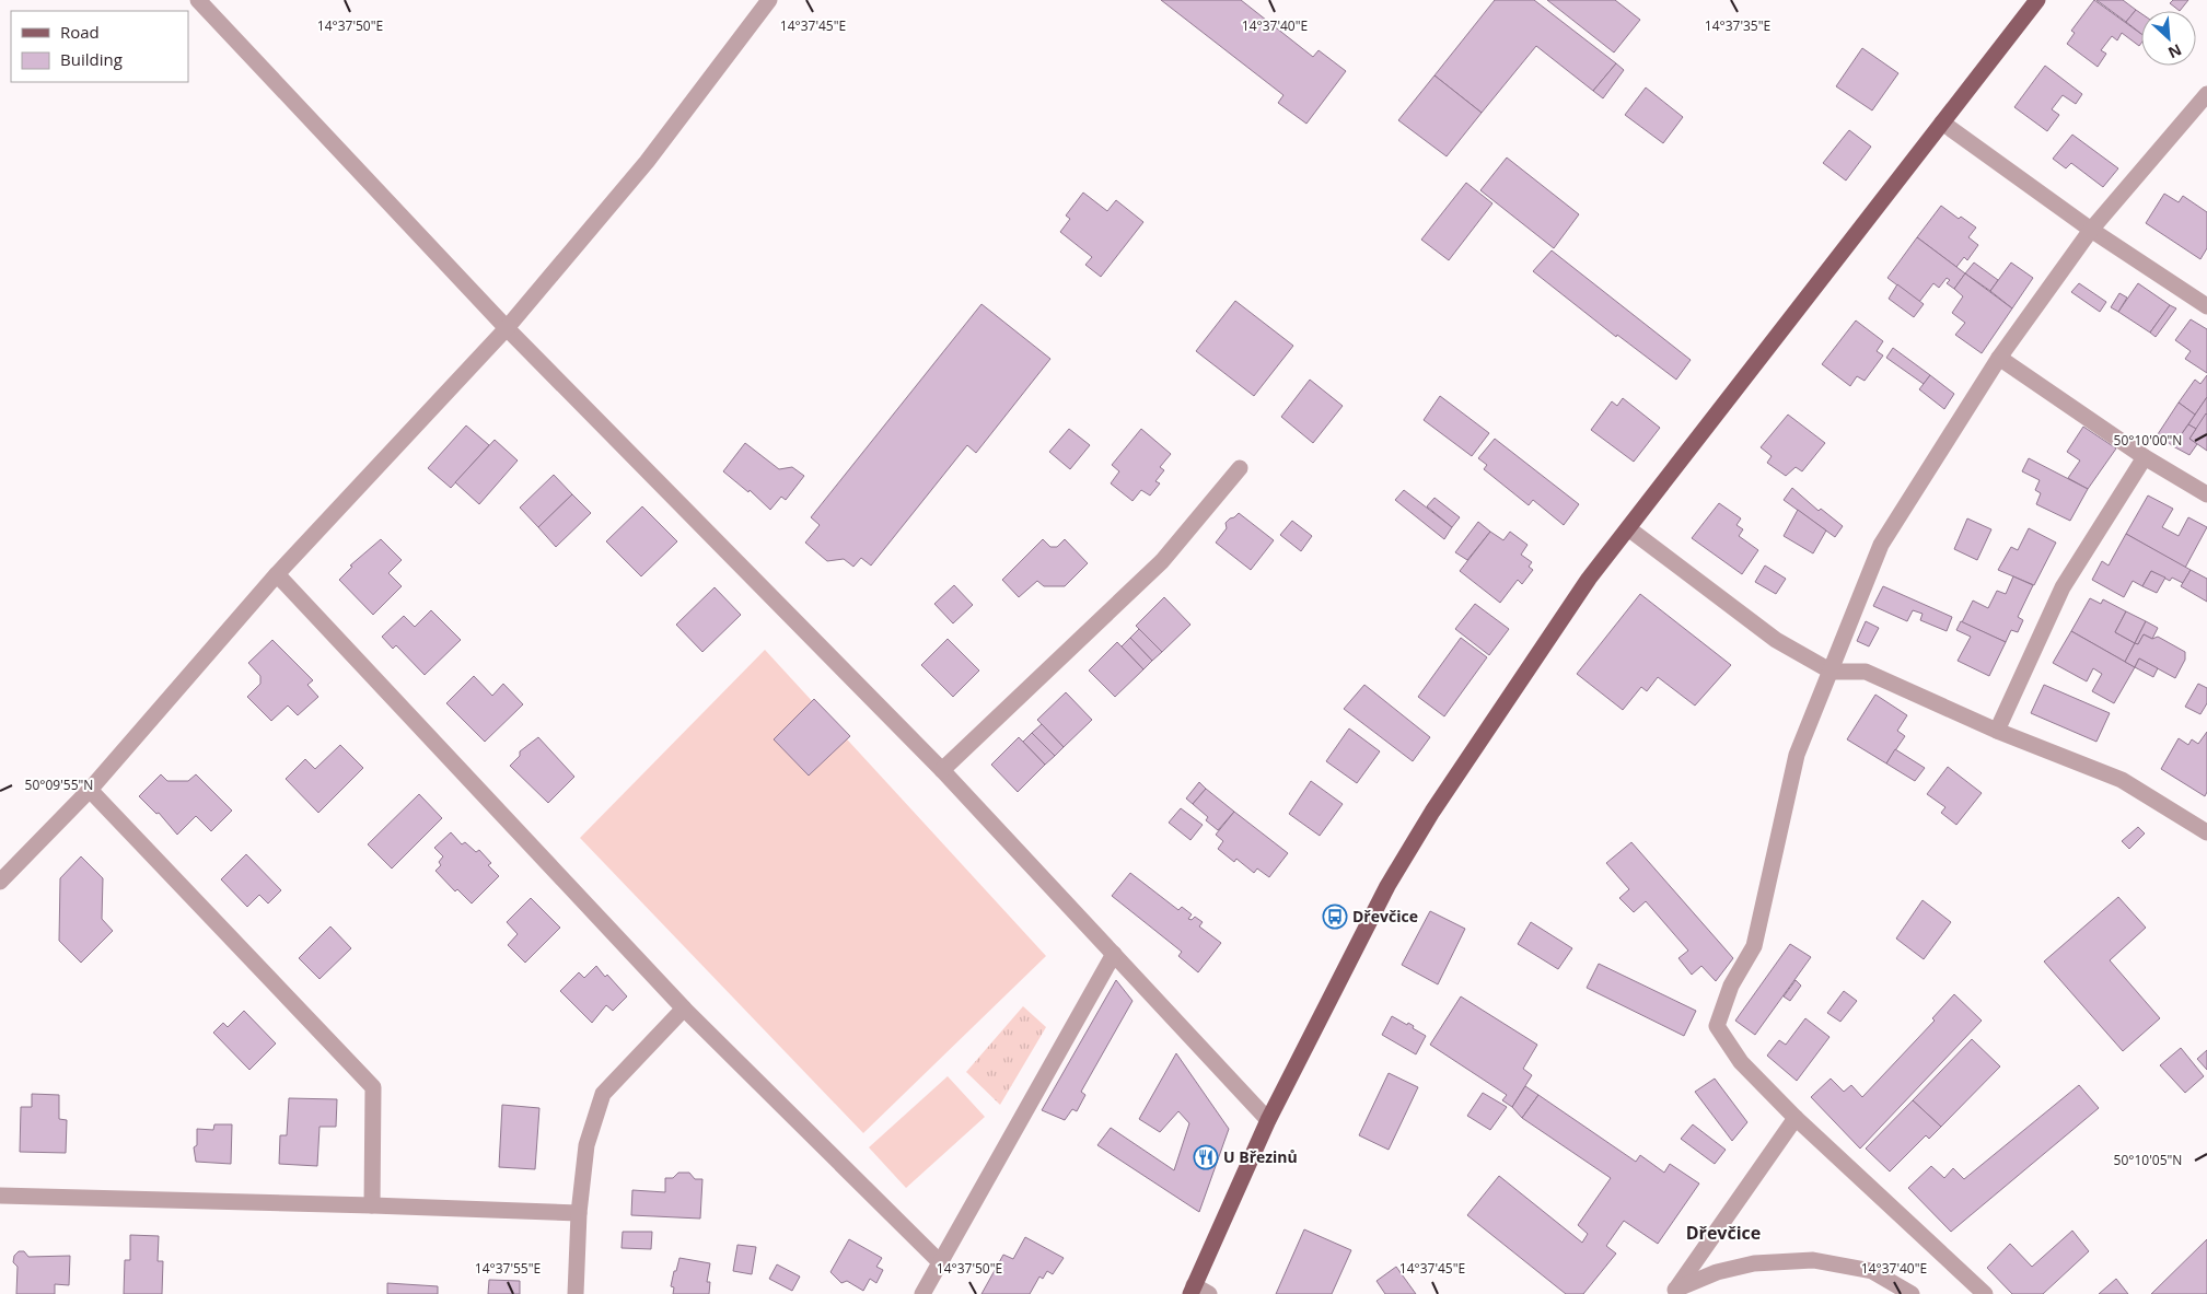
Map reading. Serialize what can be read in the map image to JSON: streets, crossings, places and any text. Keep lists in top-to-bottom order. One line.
{"districts":["Dřevčice"],"places":{"bus stop":["Dřevčice"],"restaurant":["U Březinů"]},"legend":["Road","Building"],"north":"bottom right","coordinates":["14°37'50\"E","14°37'45\"E","14°37'40\"E","14°37'35\"E","50°10'00\"N","50°09'55\"N","50°10'05\"N","14°37'55\"E"]}
